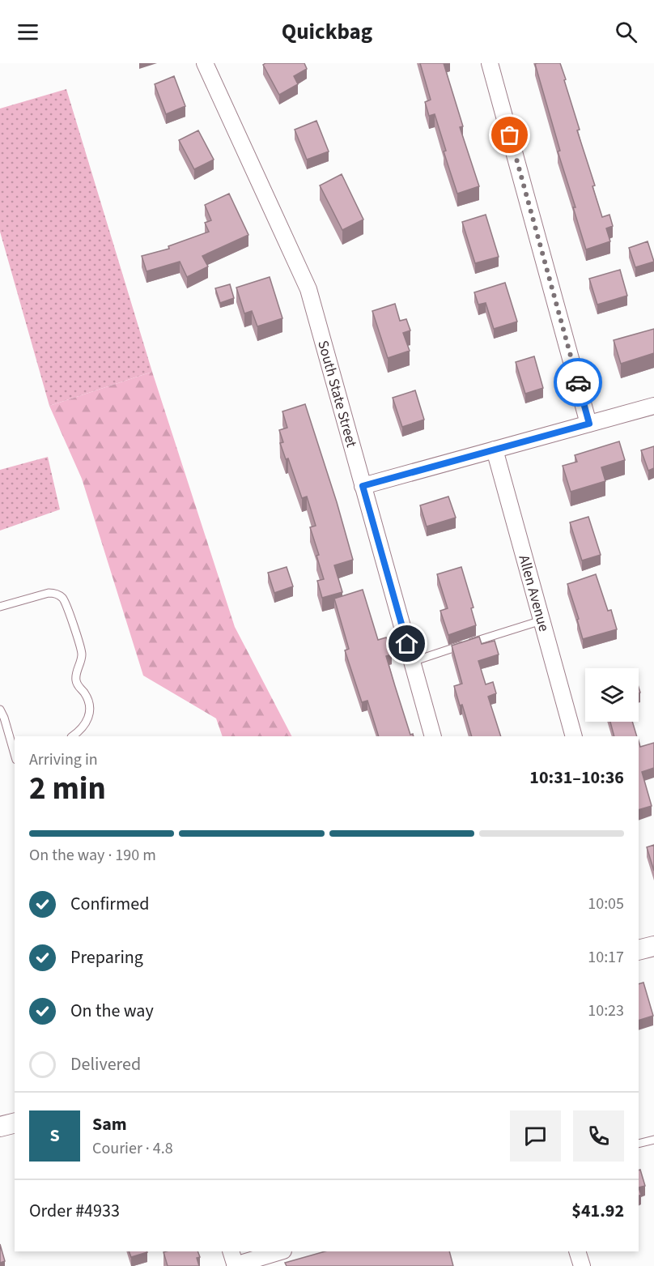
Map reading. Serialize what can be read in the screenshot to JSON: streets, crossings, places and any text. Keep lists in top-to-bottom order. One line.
{"streets":{"street":["South State Street","Allen Avenue"]},"page":{"header":"Quickbag","heading":["2 min","Arriving in","10:31–10:36"],"panel":["Sam","Courier · 4.8","Order #4933","$41.92"],"bar":"On the way · 190 m","list":[["Confirmed","10:05"],["Preparing","10:17"],["On the way","10:23"],"Delivered"],"round":"S"}}
